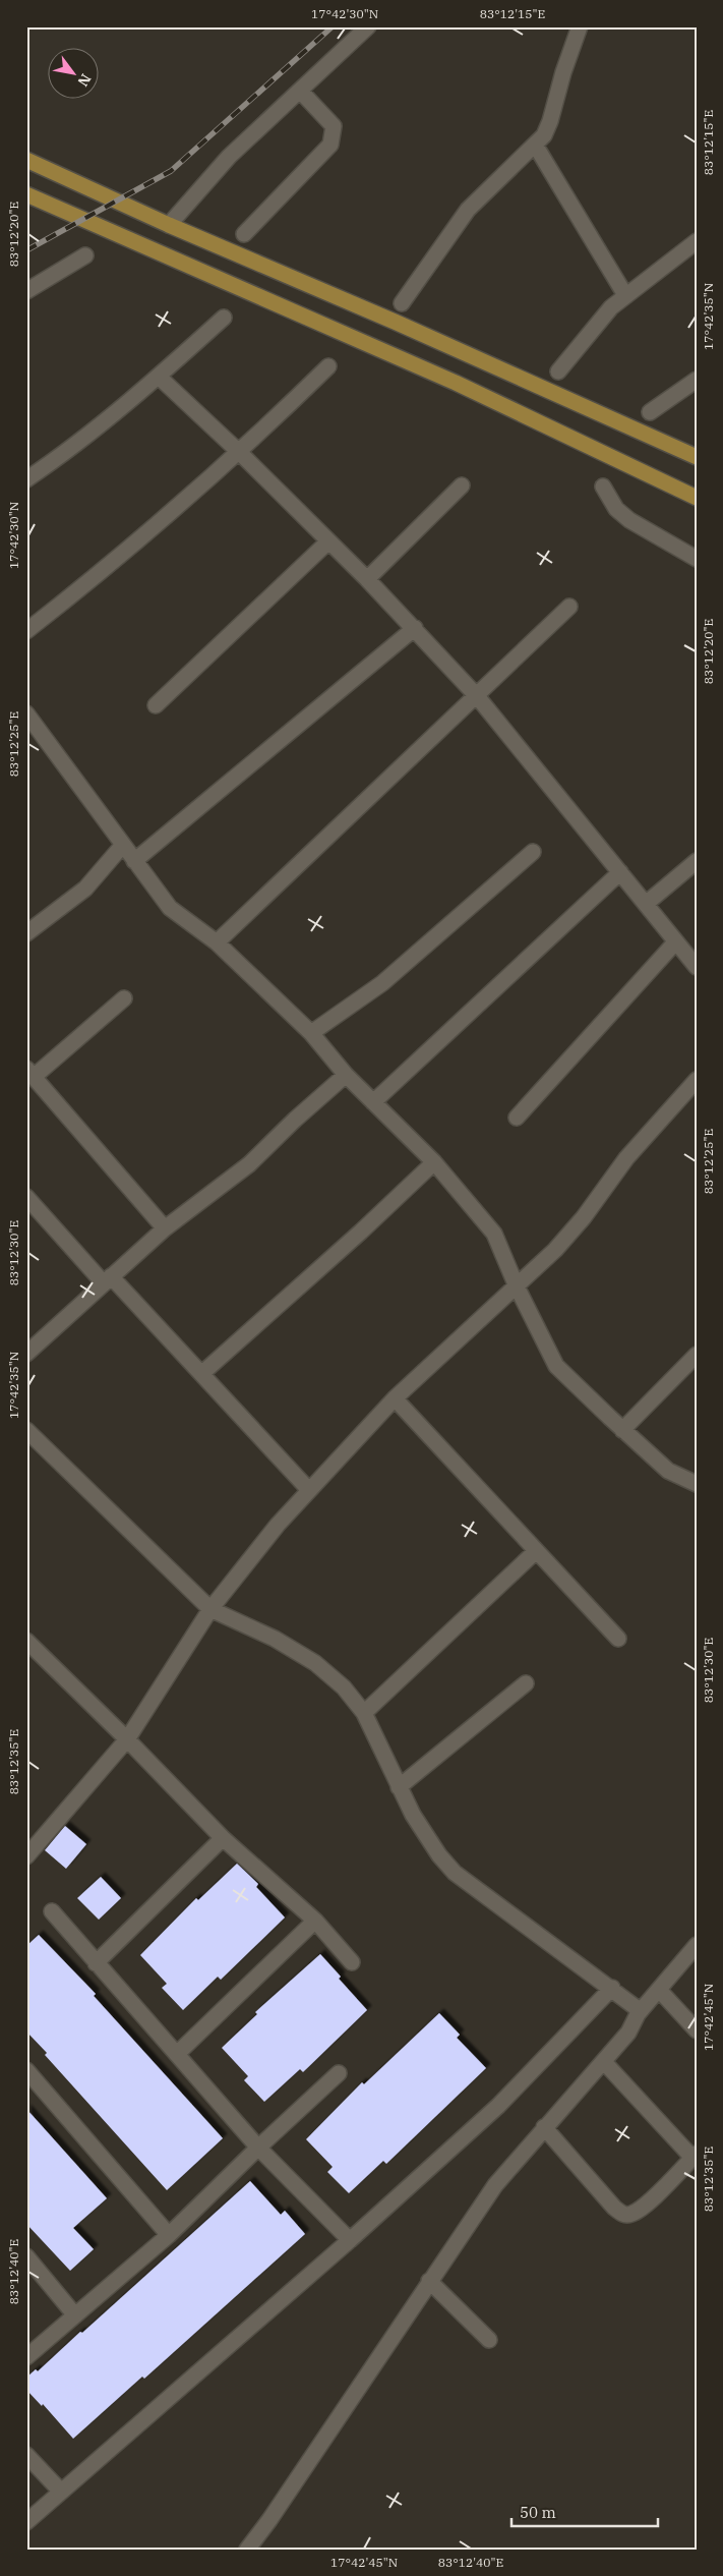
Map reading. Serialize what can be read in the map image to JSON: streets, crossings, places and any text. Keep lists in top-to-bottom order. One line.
{"scale_bar":"50 m","north":"bottom right","coordinates":["17°42'30\"N","83°12'15\"E","83°12'20\"E","17°42'35\"N","83°12'25\"E","83°12'30\"E","83°12'35\"E","17°42'45\"N","83°12'40\"E"]}
